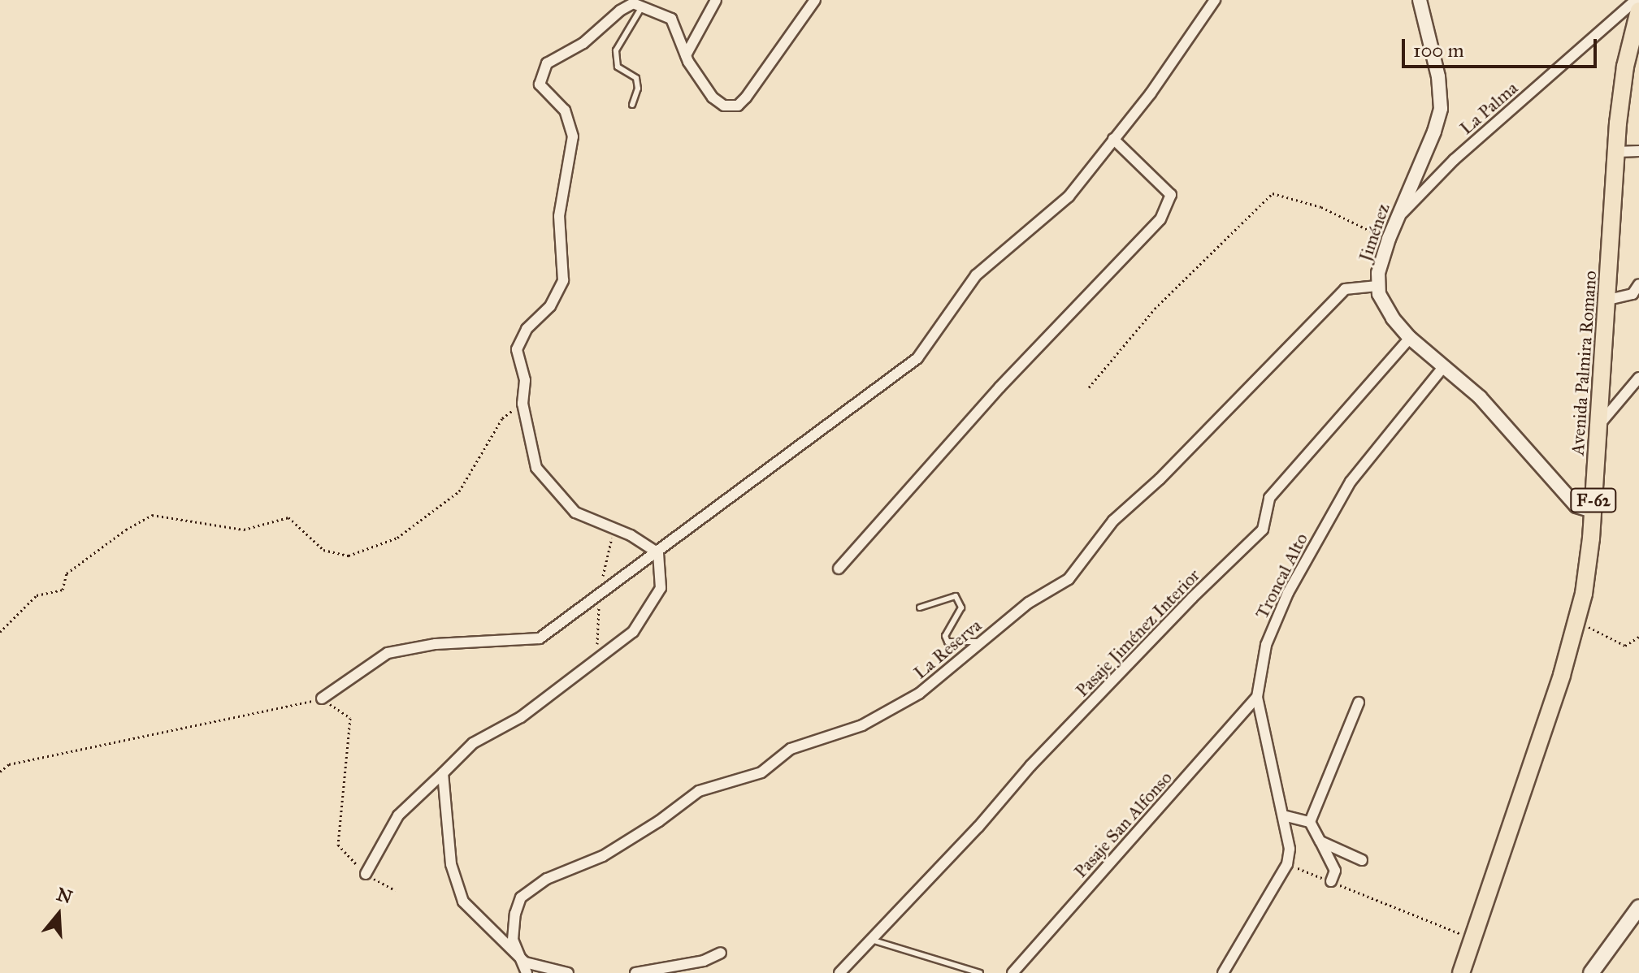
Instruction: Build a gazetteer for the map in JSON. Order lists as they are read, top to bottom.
{
  "streets": {
    "main road": ["Avenida Palmira Romano", "F-62"],
    "street": [
      "La Palma",
      "Jiménez",
      "Troncal Alto",
      "Pasaje Jiménez Interior",
      "La Reserva",
      "Pasaje San Alfonso"
    ]
  },
  "crossings": [
    ["La Palma", "Jiménez"],
    ["Jiménez", "Avenida Palmira Romano"],
    ["Jiménez", "Troncal Alto"],
    ["Jiménez", "Pasaje Jiménez Interior"],
    ["Jiménez", "La Reserva"],
    ["Troncal Alto", "Pasaje San Alfonso"]
  ],
  "scale_bar": "100 m",
  "north": "top"
}
